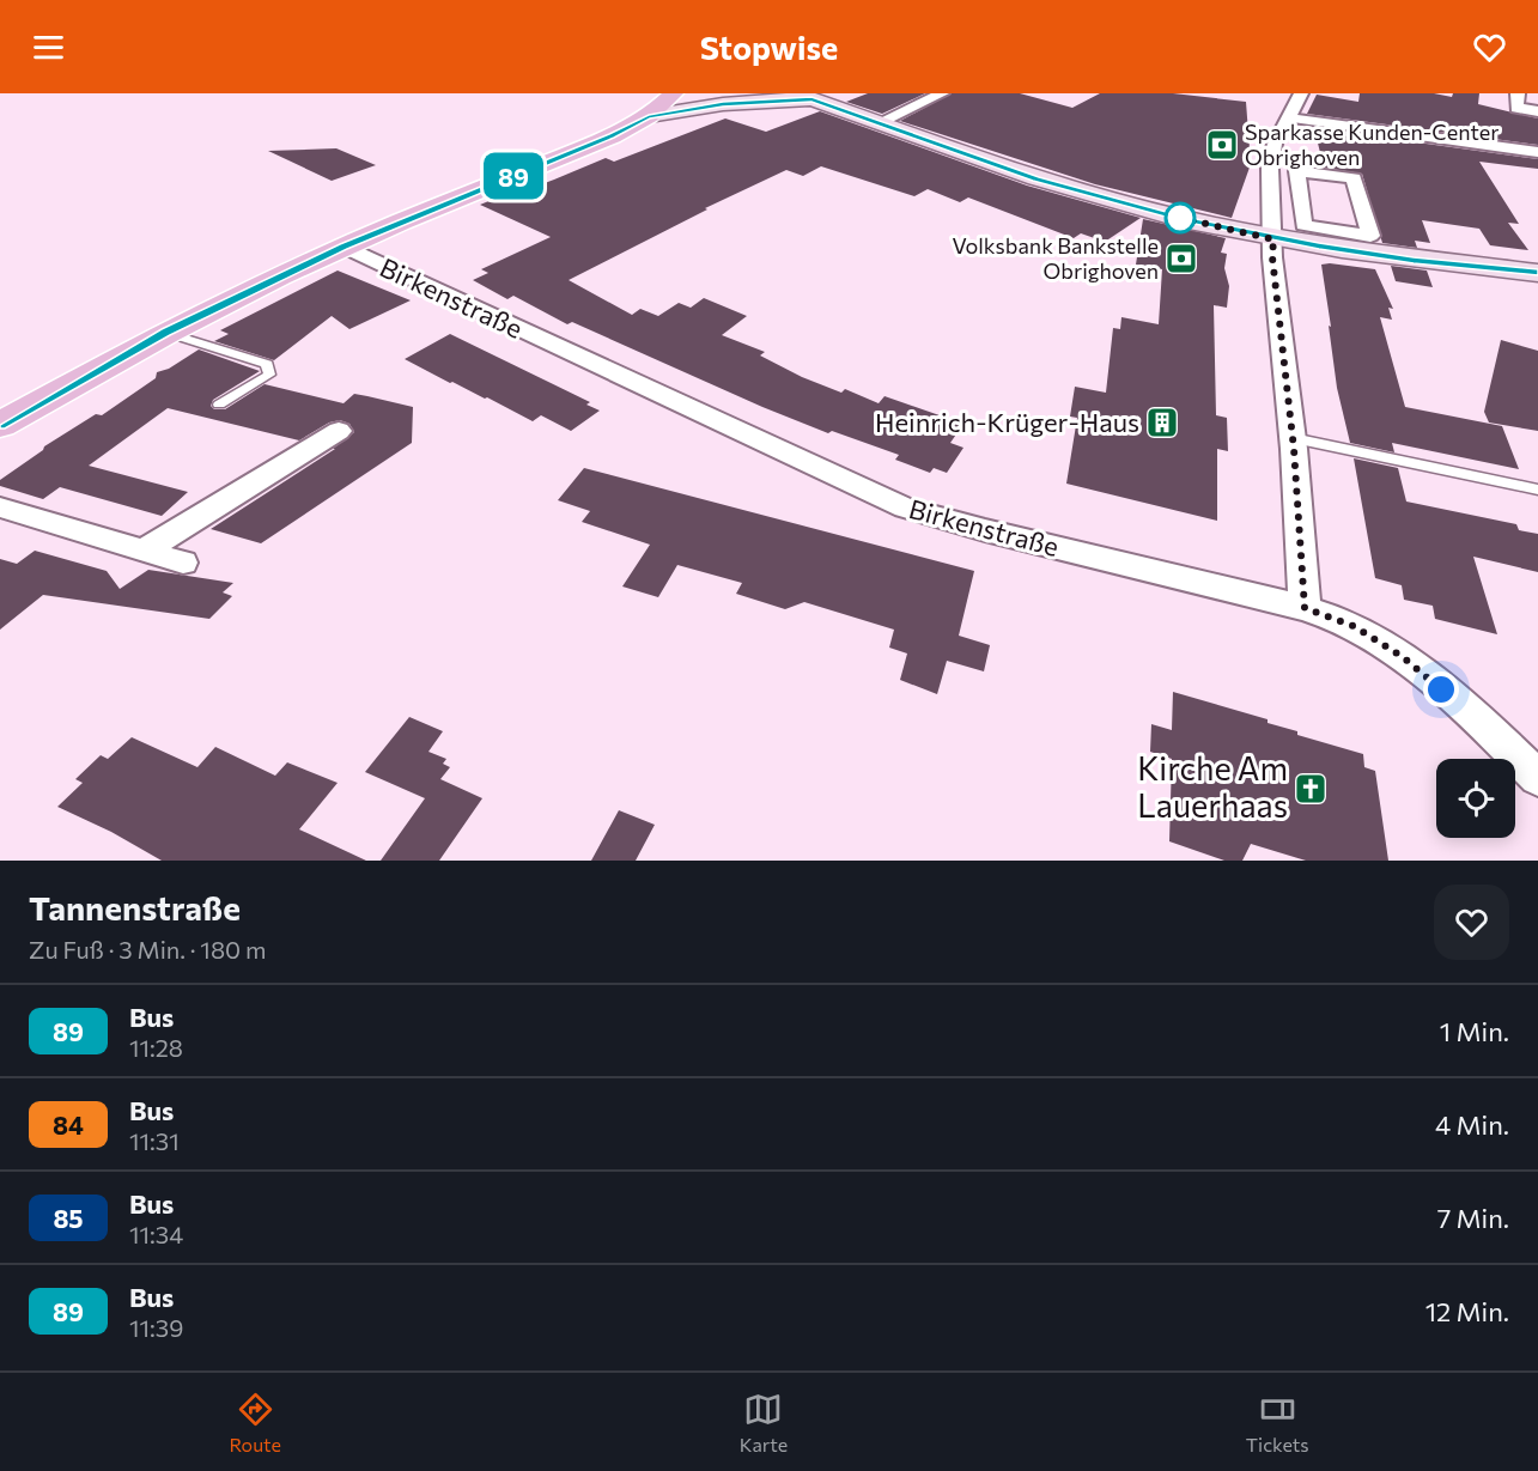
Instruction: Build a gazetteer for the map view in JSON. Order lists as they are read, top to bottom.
{
  "streets": {
    "street": ["Birkenstraße"]
  },
  "places": {
    "bank": ["Sparkasse Kunden-Center Obrighoven", "Volksbank Bankstelle Obrighoven"],
    "building": ["Heinrich-Krüger-Haus"],
    "church": ["Kirche Am Lauerhaas"]
  },
  "lines": ["bus line 89"],
  "page": {
    "header": "Stopwise",
    "on_map": "89",
    "heading": ["Tannenstraße", "Zu Fuß · 3 Min. · 180 m"],
    "list": [
      {
        "mark": "89",
        "name": "Bus",
        "note": "11:28",
        "value": "1 Min."
      },
      {
        "mark": "84",
        "name": "Bus",
        "note": "11:31",
        "value": "4 Min."
      },
      {
        "mark": "85",
        "name": "Bus",
        "note": "11:34",
        "value": "7 Min."
      },
      {
        "mark": "89",
        "name": "Bus",
        "note": "11:39",
        "value": "12 Min."
      }
    ],
    "tabs": ["Route", "Karte", "Tickets"]
  }
}
